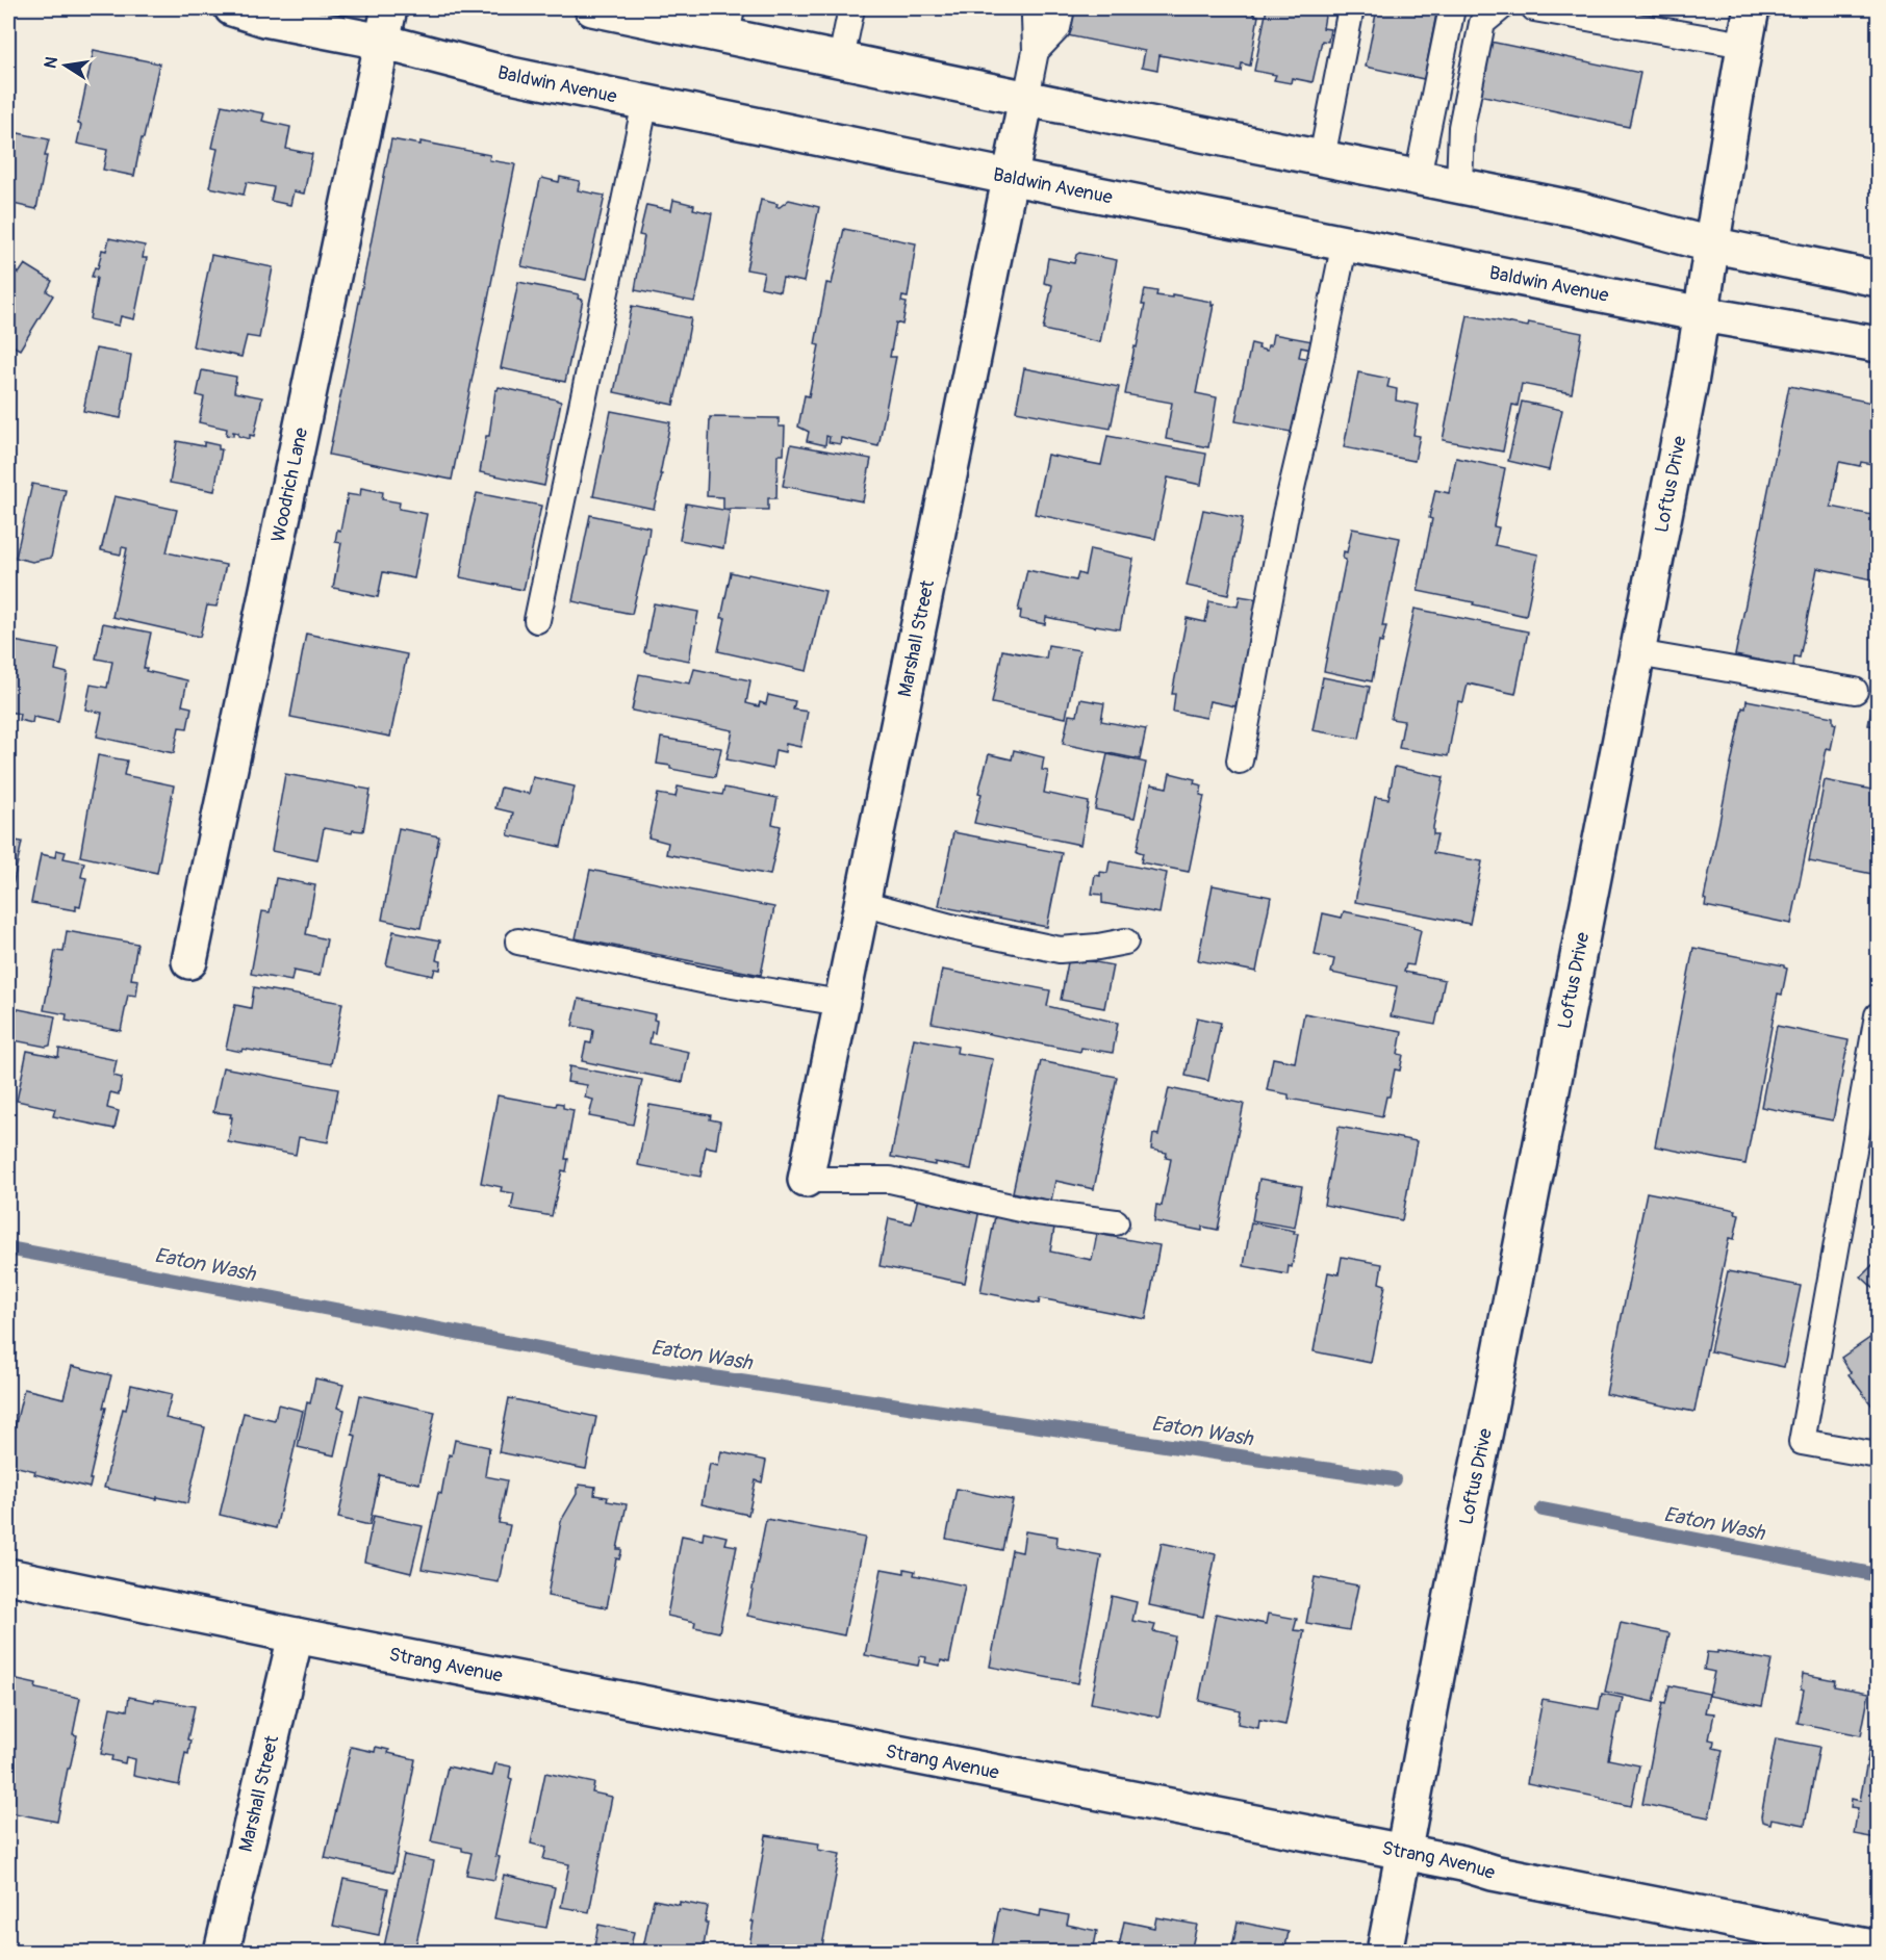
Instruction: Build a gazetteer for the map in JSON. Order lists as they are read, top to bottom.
{
  "streets": {
    "main road": [
      "Baldwin Avenue",
      "Woodrich Lane",
      "Loftus Drive",
      "Marshall Street",
      "Strang Avenue"
    ]
  },
  "crossings": [
    ["Baldwin Avenue", "Woodrich Lane"],
    ["Baldwin Avenue", "Loftus Drive"],
    ["Baldwin Avenue", "Marshall Street"],
    ["Loftus Drive", "Strang Avenue"],
    ["Marshall Street", "Strang Avenue"]
  ],
  "water": ["Eaton Wash"],
  "north": "left"
}
